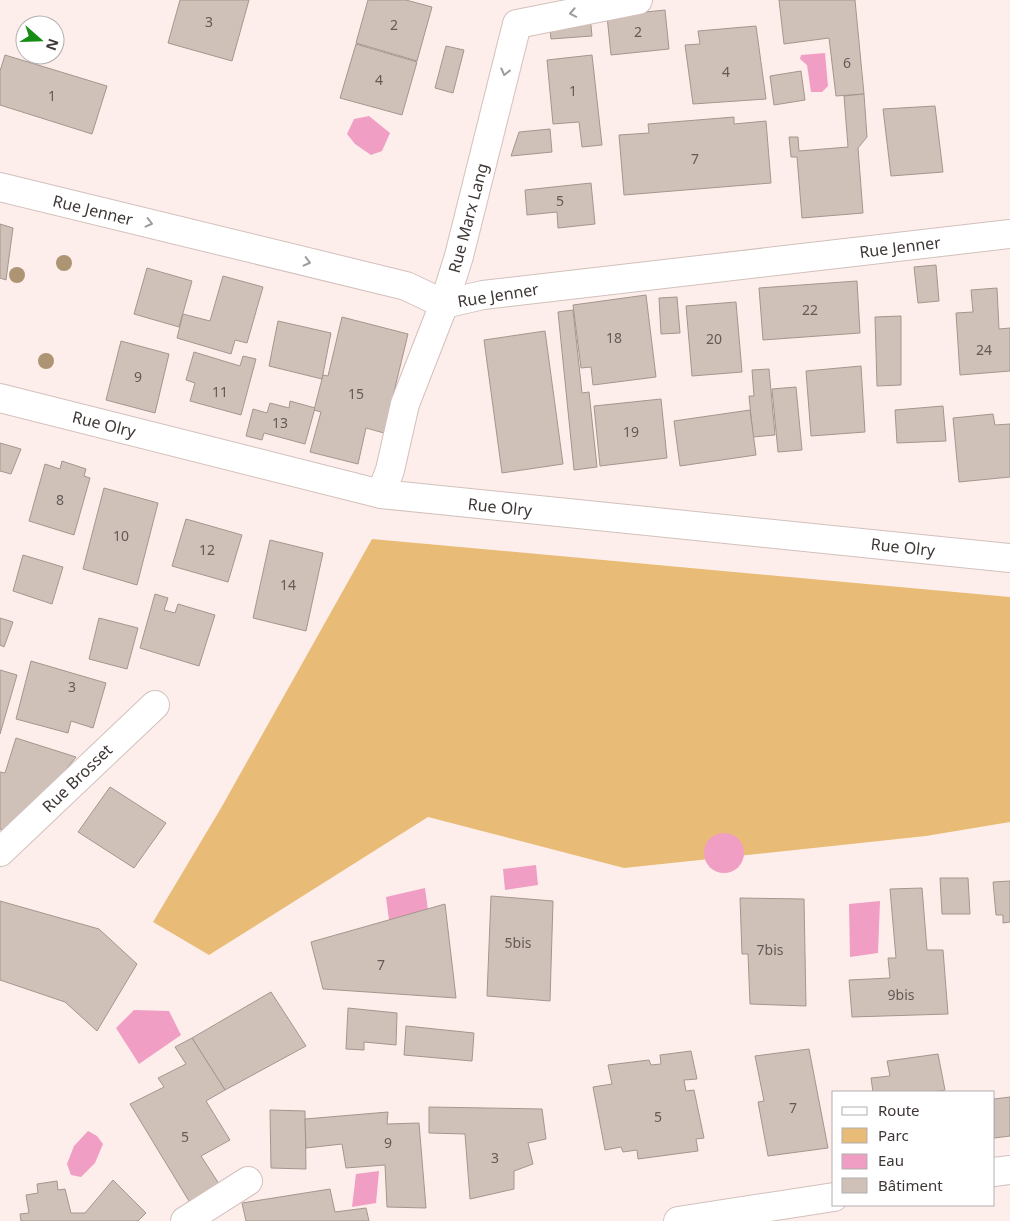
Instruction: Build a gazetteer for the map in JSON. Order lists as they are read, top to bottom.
{
  "streets": {
    "street": [
      "Rue Jenner",
      "Rue Marx Lang",
      "Rue Olry",
      "Rue Brosset"
    ]
  },
  "crossings": [
    ["Rue Jenner", "Rue Marx Lang"],
    ["Rue Marx Lang", "Rue Olry"]
  ],
  "one_way": ["Rue Jenner", "Rue Marx Lang"],
  "house_numbers": [
    "3",
    "2",
    "2",
    "6",
    "4",
    "4",
    "1",
    "1",
    "7",
    "5",
    "22",
    "18",
    "20",
    "24",
    "9",
    "11",
    "15",
    "13",
    "19",
    "8",
    "10",
    "12",
    "14",
    "3",
    "5bis",
    "7bis",
    "7",
    "9bis",
    "7",
    "5",
    "5",
    "9",
    "3"
  ],
  "legend": [
    "Route",
    "Parc",
    "Eau",
    "Bâtiment"
  ],
  "north": "right"
}
